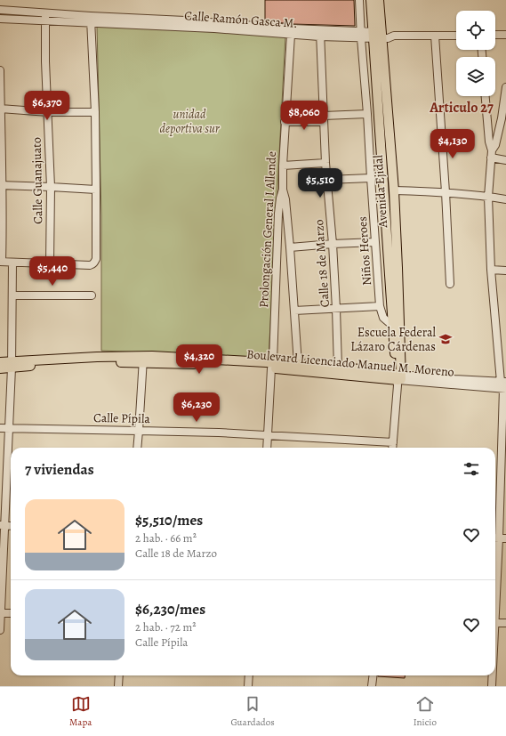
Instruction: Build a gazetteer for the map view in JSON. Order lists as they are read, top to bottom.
{
  "streets": {
    "main road": ["Avenida Ejidal", "Boulevard Licenciado Manuel M. Moreno"],
    "street": [
      "Calle Ramón Gasca M.",
      "Calle Guanajuato",
      "Prolongación General I Allende",
      "Niños Heroes",
      "Calle 18 de Marzo",
      "Calle Pípila"
    ]
  },
  "crossings": [
    ["Calle Ramón Gasca M.", "Avenida Ejidal"],
    ["Calle Ramón Gasca M.", "Prolongación General I Allende"],
    ["Calle Ramón Gasca M.", "Niños Heroes"],
    ["Calle Ramón Gasca M.", "Calle 18 de Marzo"],
    ["Avenida Ejidal", "Niños Heroes"],
    ["Avenida Ejidal", "Boulevard Licenciado Manuel M. Moreno"],
    ["Prolongación General I Allende", "Boulevard Licenciado Manuel M. Moreno"],
    ["Prolongación General I Allende", "Calle Pípila"],
    ["Calle 18 de Marzo", "Boulevard Licenciado Manuel M. Moreno"]
  ],
  "districts": ["Articulo 27"],
  "parks": ["unidad deportiva sur"],
  "places": {
    "school or university": ["Escuela Federal Lázaro Cárdenas"]
  },
  "page": {
    "price": [
      "$6,370",
      "$8,060",
      "$4,130",
      "$5,510",
      "$5,440",
      "$4,320",
      "$6,230"
    ],
    "heading": "7 viviendas",
    "list": [
      {
        "name": "$5,510/mes",
        "note": "2 hab. · 66 m² · Calle 18 de Marzo"
      },
      {
        "name": "$6,230/mes",
        "note": "2 hab. · 72 m² · Calle Pípila"
      }
    ],
    "tabs": ["Mapa", "Guardados", "Inicio"]
  }
}
